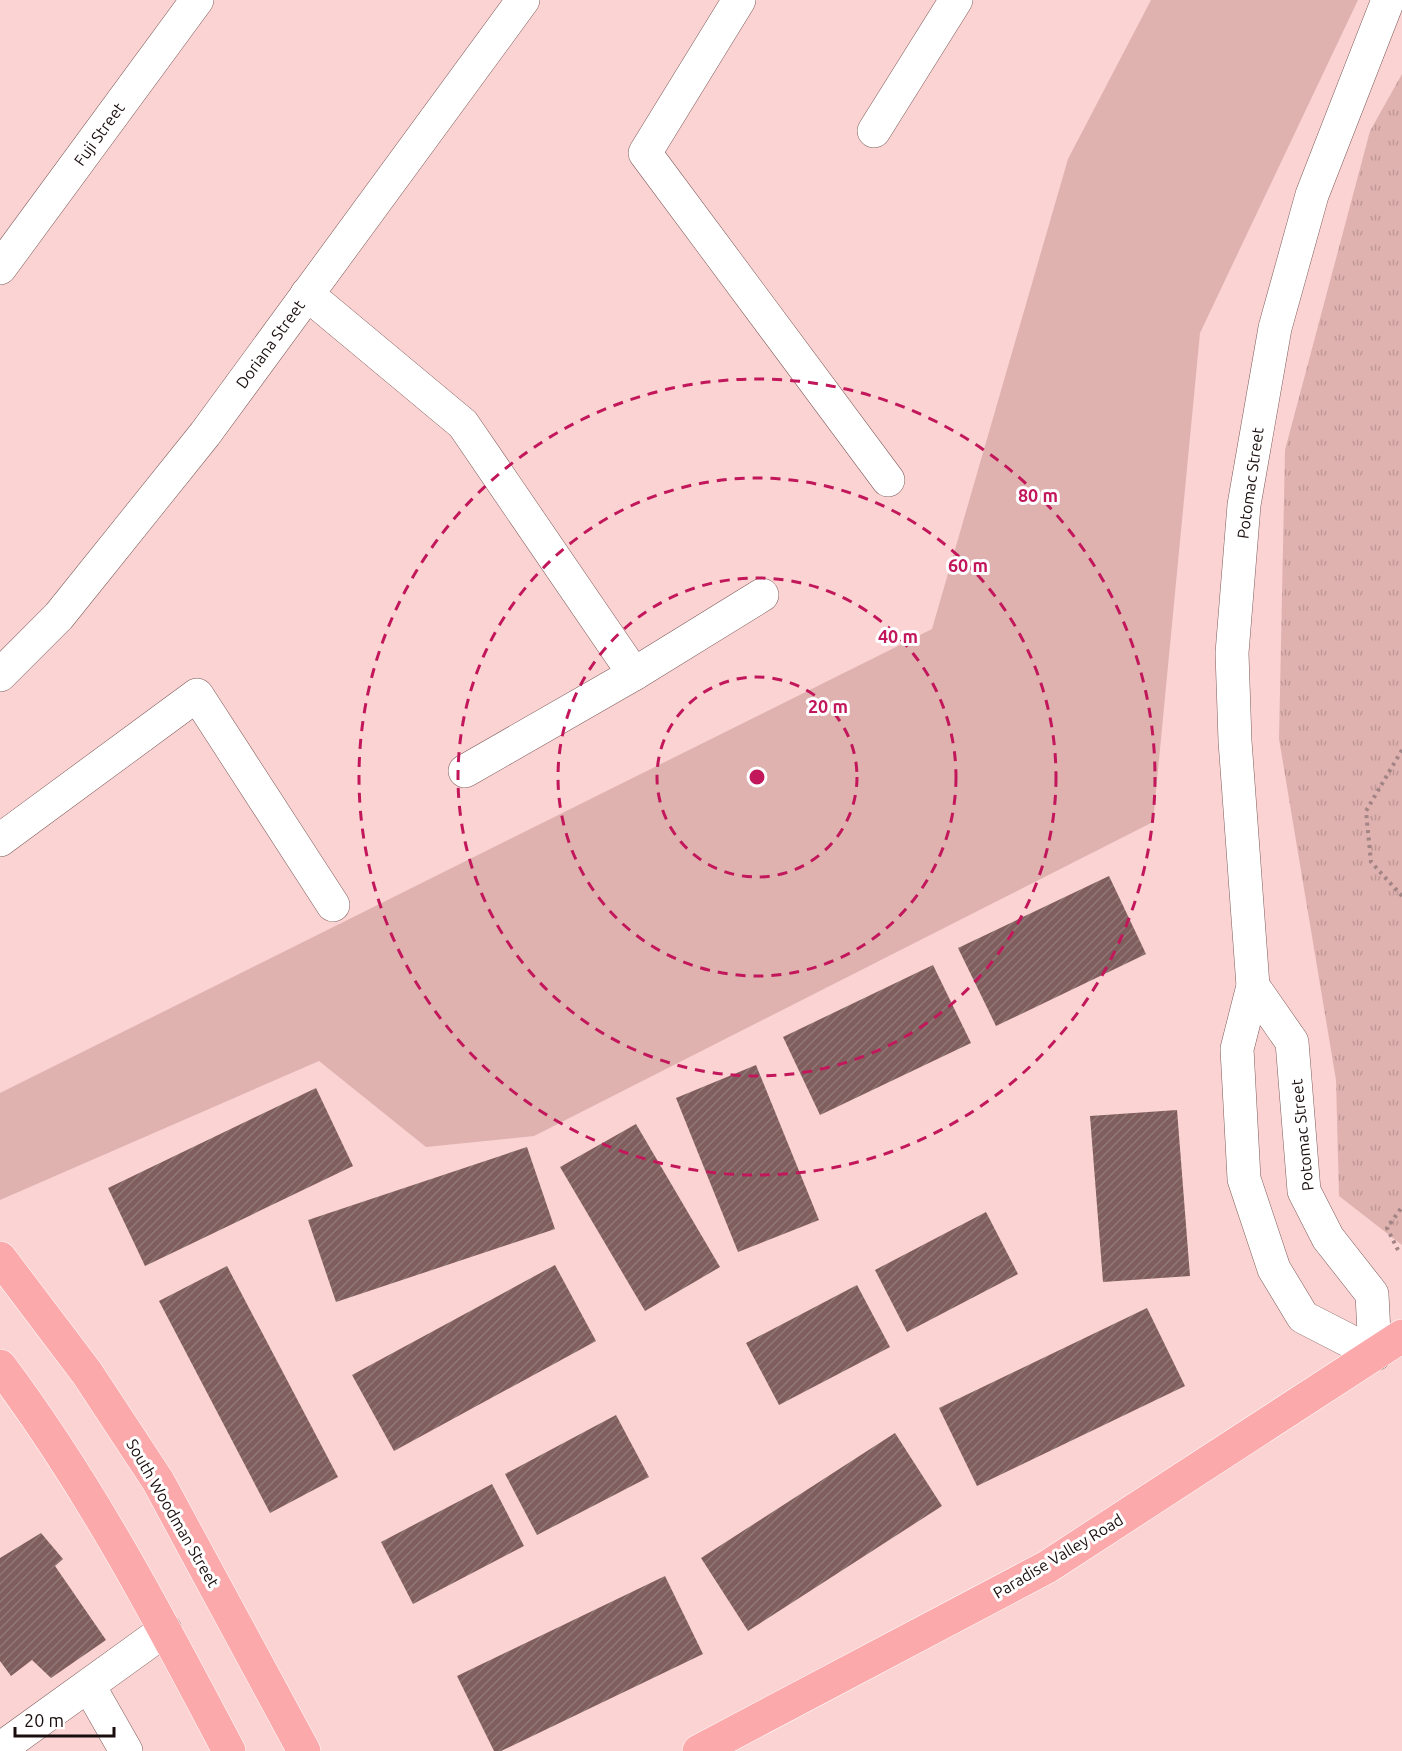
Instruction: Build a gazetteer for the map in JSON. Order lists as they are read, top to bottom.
{
  "streets": {
    "main road": ["South Woodman Street", "Paradise Valley Road"],
    "street": ["Fuji Street", "Doriana Street", "Potomac Street"]
  },
  "crossings": [
    ["Potomac Street", "Paradise Valley Road"]
  ],
  "scale_bar": "20 m",
  "rings": [
    "80 m",
    "60 m",
    "40 m",
    "20 m"
  ]
}
